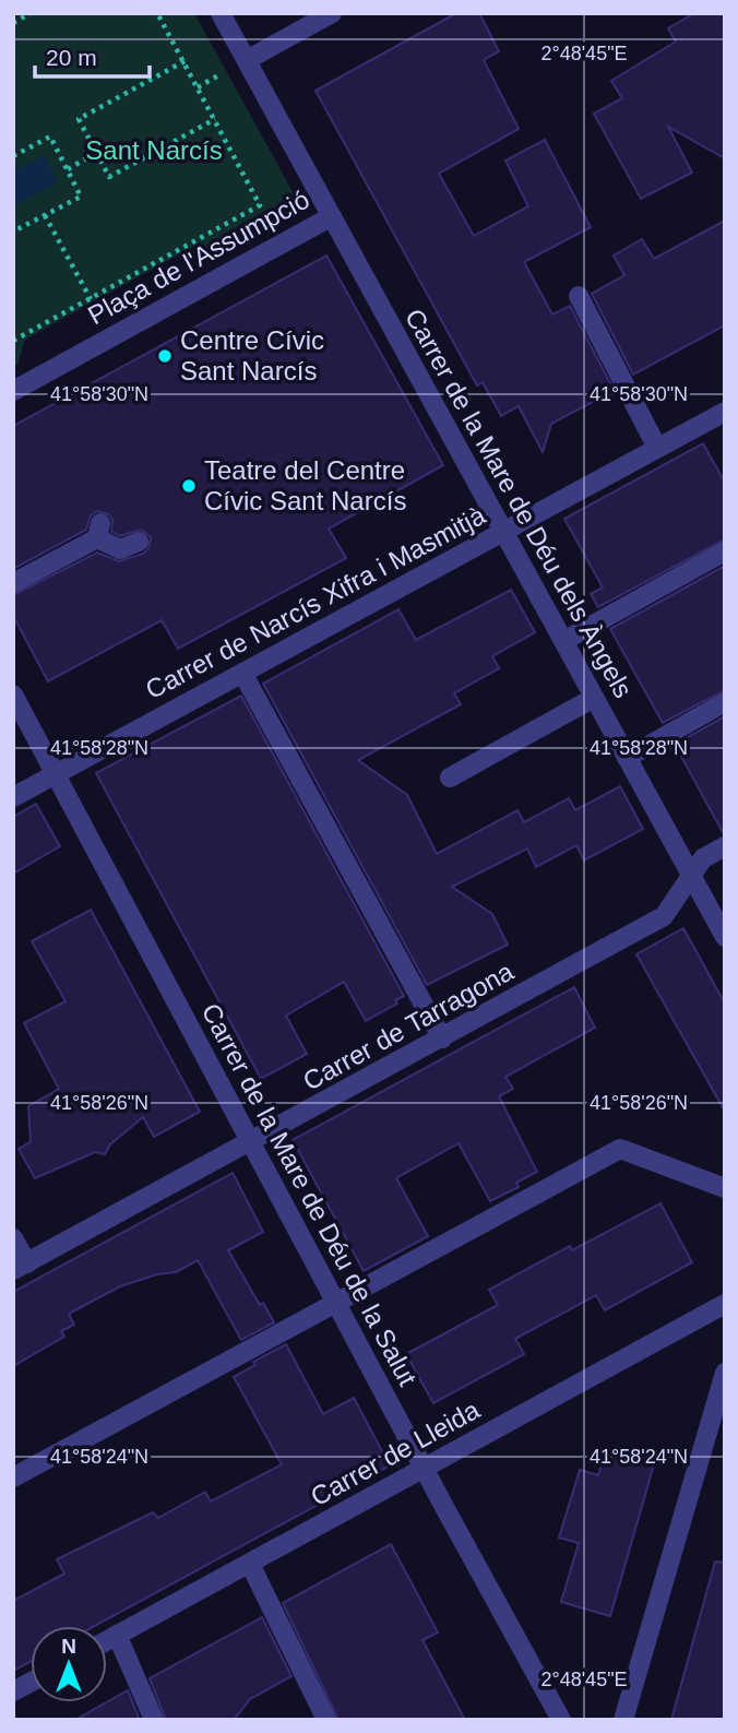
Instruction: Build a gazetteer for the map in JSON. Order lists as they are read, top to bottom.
{
  "streets": {
    "street": [
      "Plaça de l'Assumpció",
      "Carrer de la Mare de Déu dels Àngels",
      "Carrer de Narcís Xifra i Masmitjà",
      "Carrer de Tarragona",
      "Carrer de la Mare de Déu de la Salut",
      "Carrer de Lleida"
    ]
  },
  "crossings": [
    ["Plaça de l'Assumpció", "Carrer de la Mare de Déu dels Àngels"],
    ["Carrer de la Mare de Déu dels Àngels", "Carrer de Narcís Xifra i Masmitjà"],
    ["Carrer de la Mare de Déu dels Àngels", "Carrer de Tarragona"],
    ["Carrer de Narcís Xifra i Masmitjà", "Carrer de la Mare de Déu de la Salut"],
    ["Carrer de Tarragona", "Carrer de la Mare de Déu de la Salut"],
    ["Carrer de la Mare de Déu de la Salut", "Carrer de Lleida"]
  ],
  "parks": ["Sant Narcís"],
  "places": ["Centre Cívic Sant Narcís", "Teatre del Centre Cívic Sant Narcís"],
  "scale_bar": "20 m",
  "north": "top",
  "coordinates": [
    "2°48'45\"E",
    "41°58'30\"N",
    "41°58'28\"N",
    "41°58'26\"N",
    "41°58'24\"N"
  ]
}
